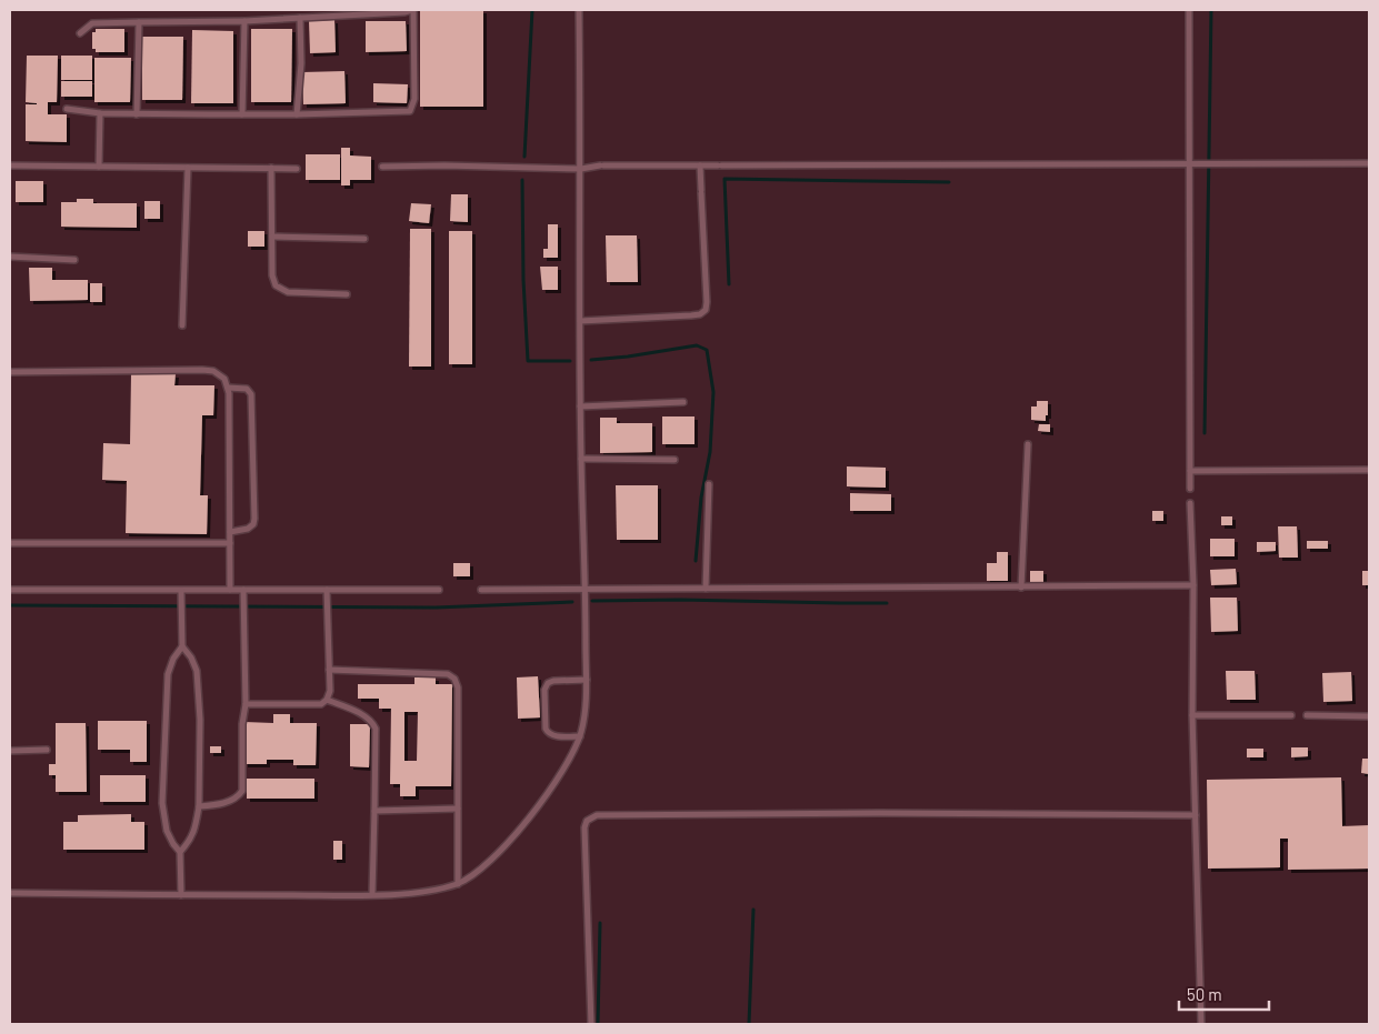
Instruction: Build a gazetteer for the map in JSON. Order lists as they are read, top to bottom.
{
  "scale_bar": "50 m"
}
